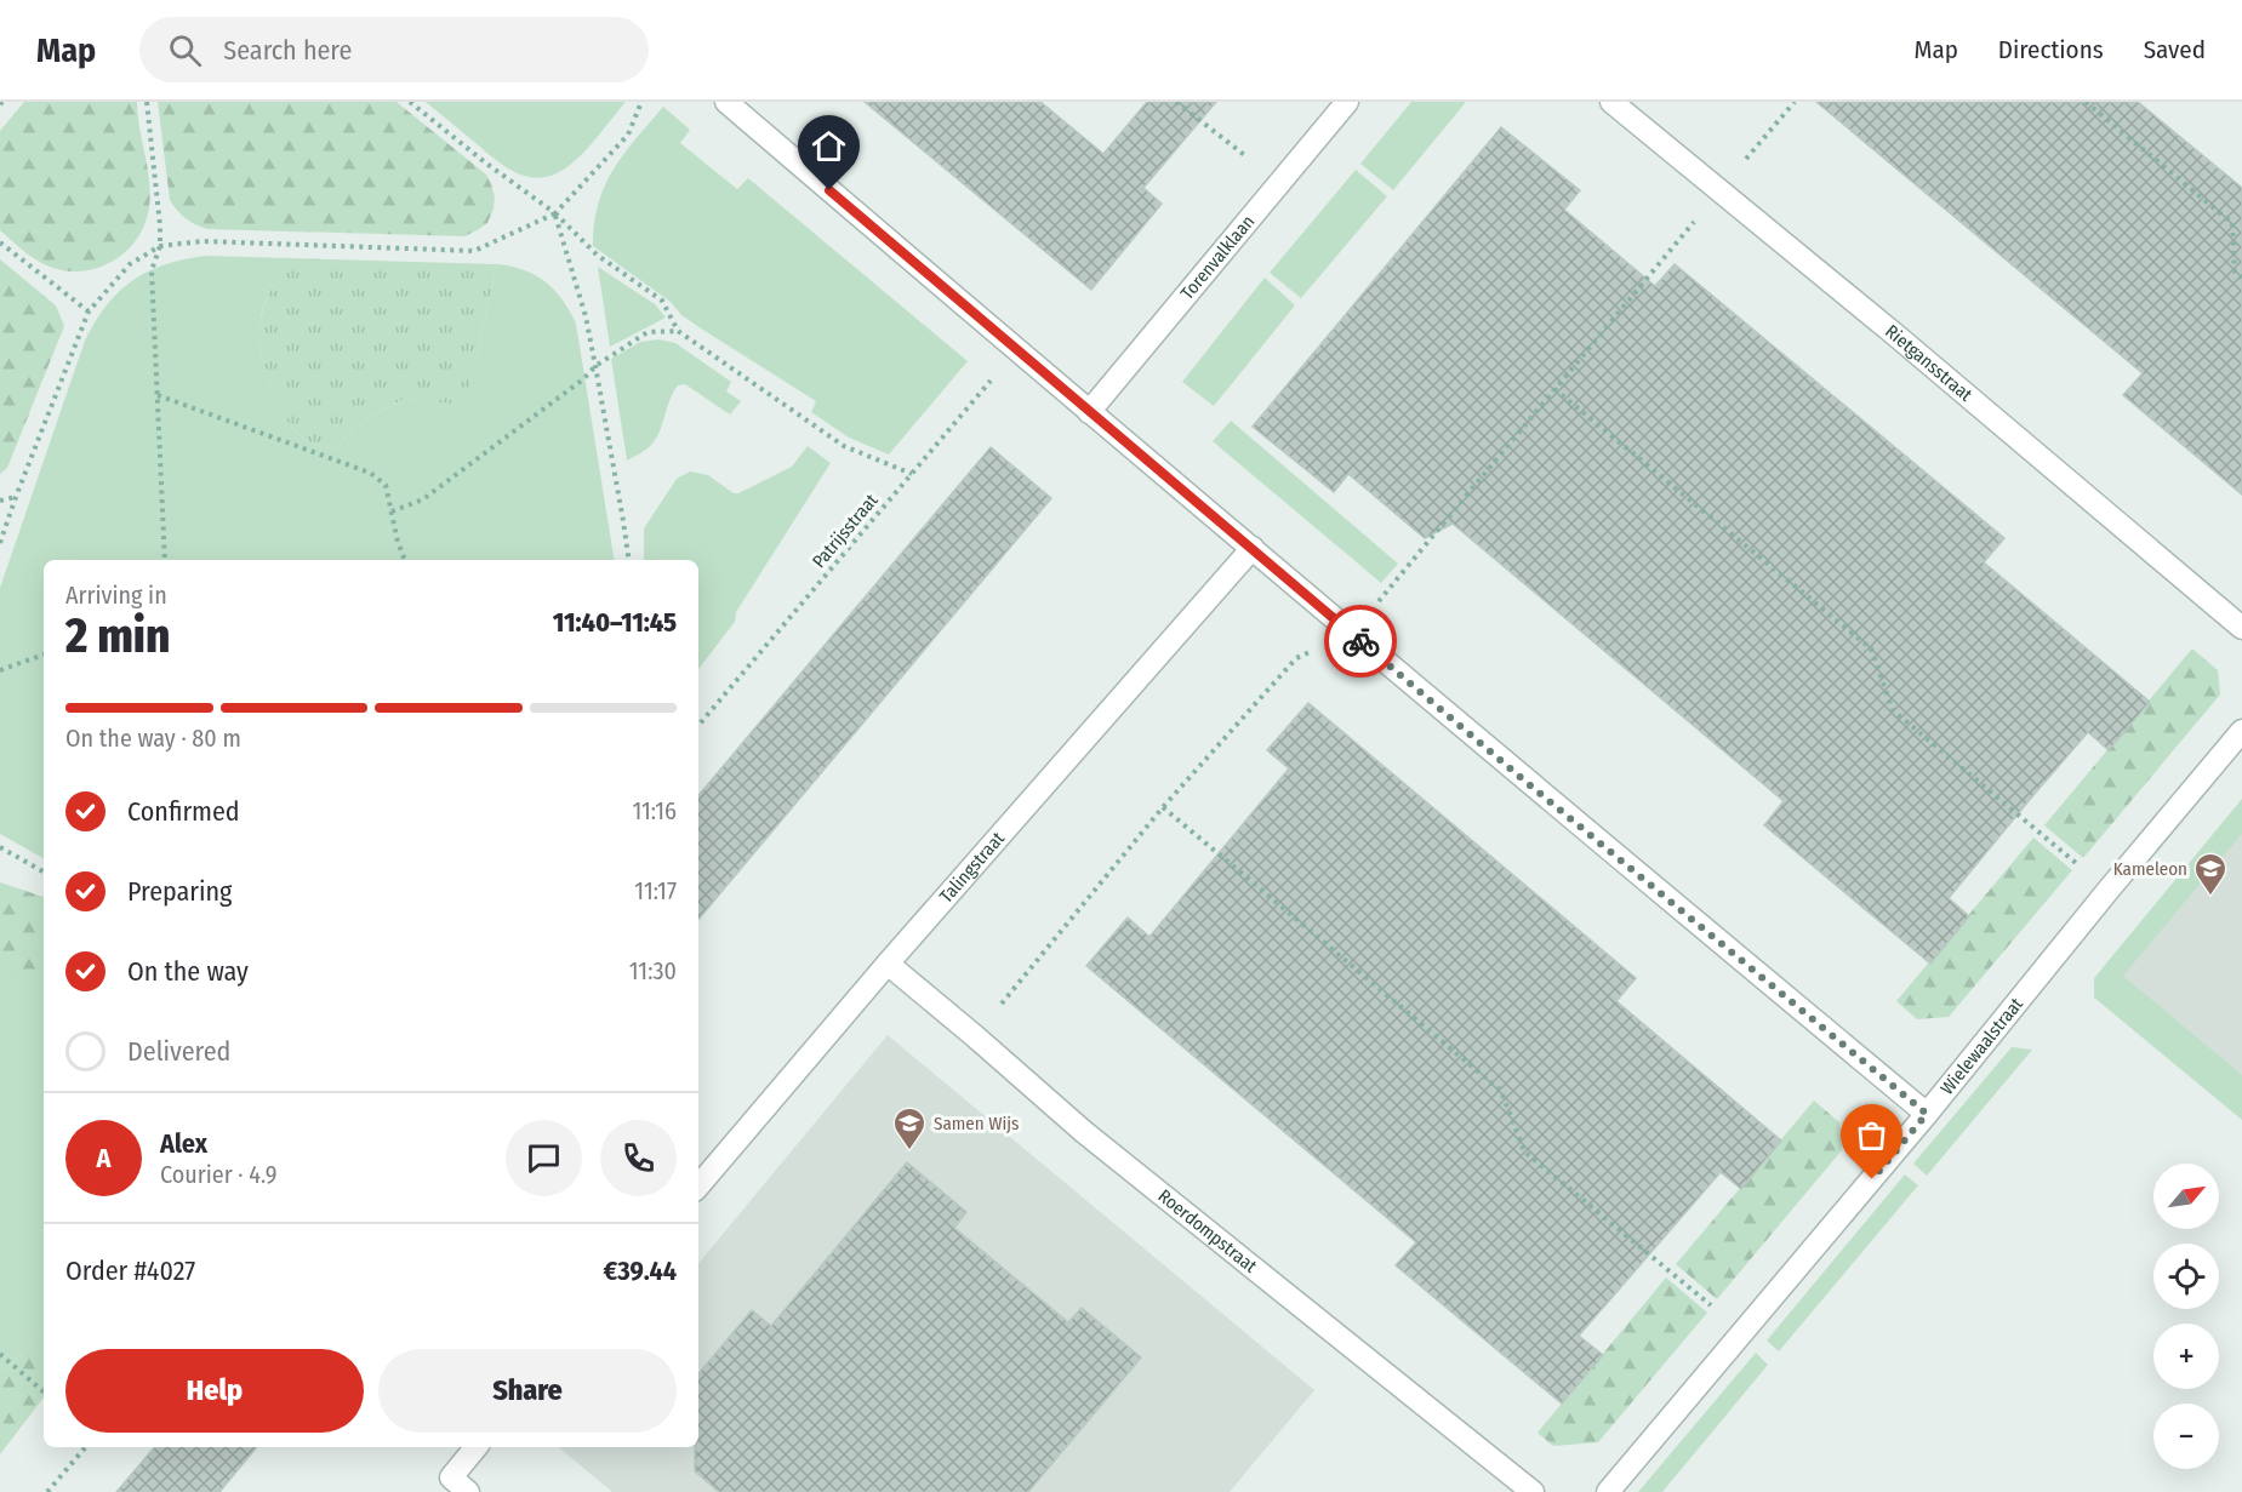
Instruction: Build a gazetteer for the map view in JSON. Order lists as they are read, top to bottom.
{
  "streets": {
    "street": [
      "Torenvalklaan",
      "Rietgansstraat",
      "Talingstraat",
      "Wielewaalstraat",
      "Roerdompstraat"
    ],
    "path": ["Patrijsstraat"]
  },
  "crossings": [
    ["Talingstraat", "Roerdompstraat"]
  ],
  "places": {
    "school or university": ["Kameleon", "Samen Wijs"]
  },
  "north": "top right",
  "page": {
    "header": "Map",
    "search": "Search here",
    "nav": ["Map", "Directions", "Saved"],
    "heading": ["2 min", "Arriving in", "11:40–11:45"],
    "panel": [
      "Alex",
      "Courier · 4.9",
      "Order #4027",
      "€39.44"
    ],
    "bar": "On the way · 80 m",
    "list": [
      ["Confirmed", "11:16"],
      ["Preparing", "11:17"],
      ["On the way", "11:30"],
      "Delivered"
    ],
    "round": "A",
    "map_buttons": ["+", "−"],
    "buttons": ["Help", "Share"]
  }
}
